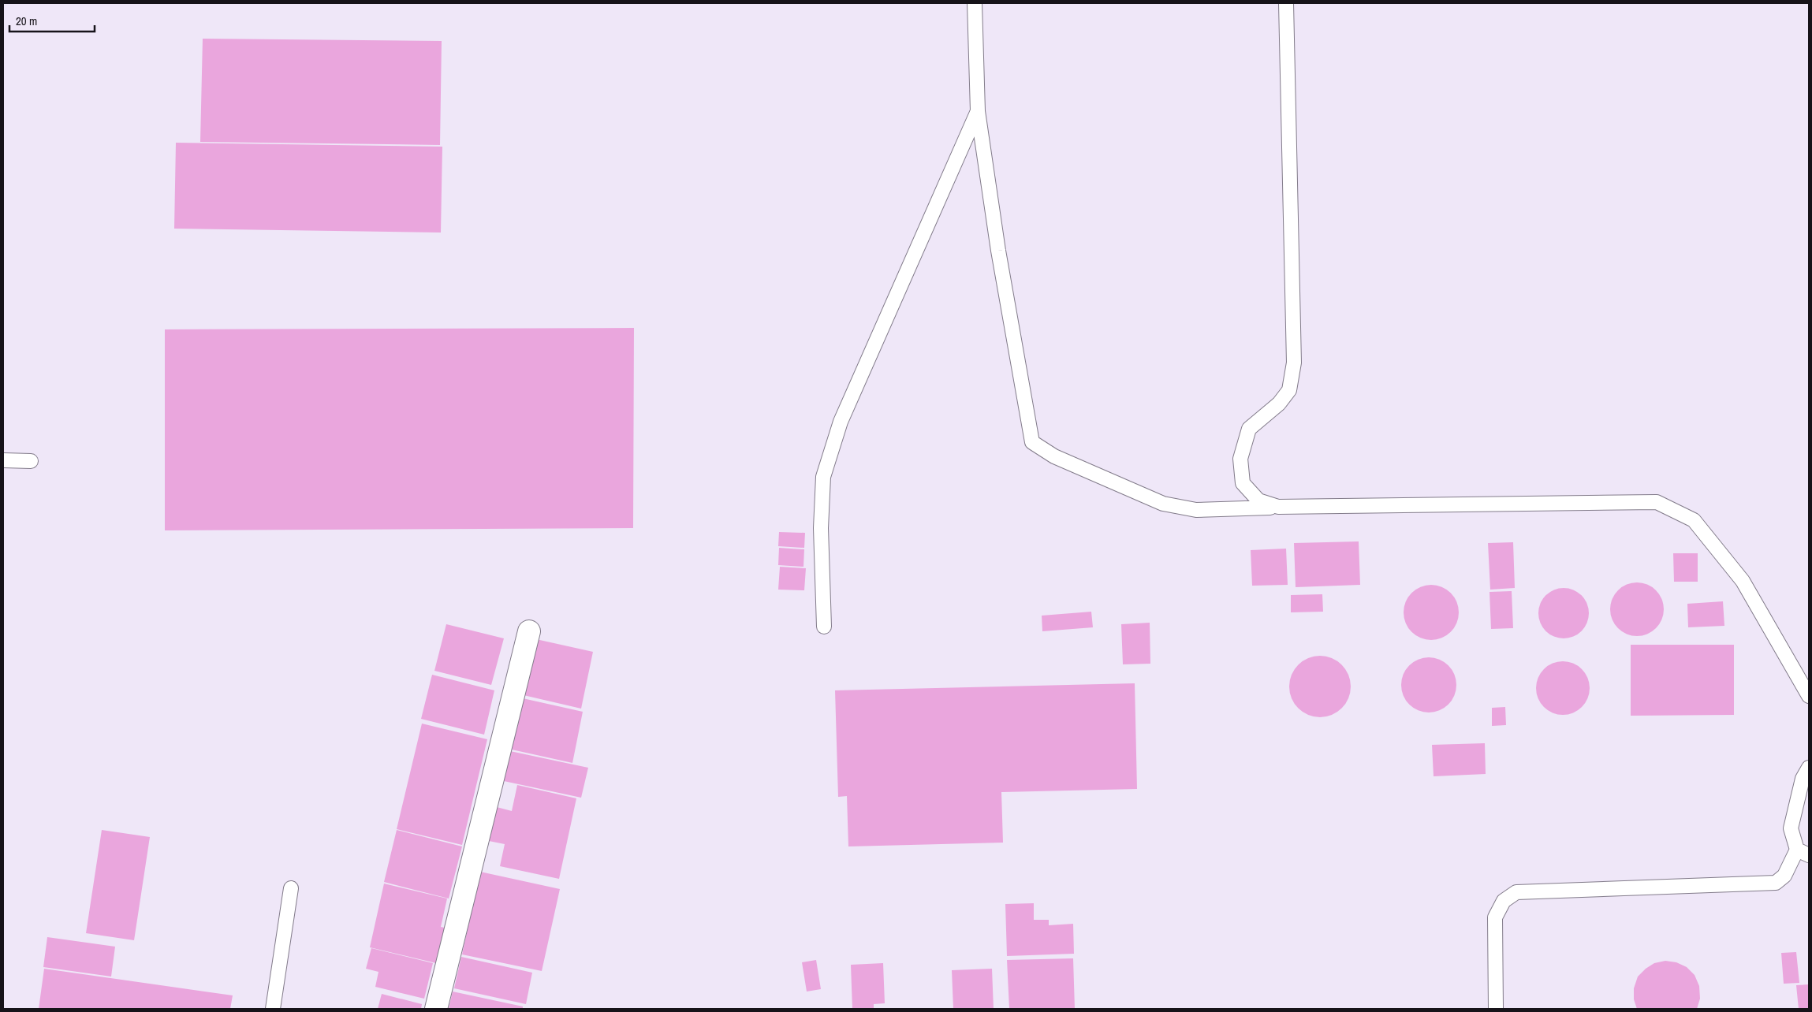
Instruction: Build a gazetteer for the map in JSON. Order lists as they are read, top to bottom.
{
  "scale_bar": "20 m"
}
